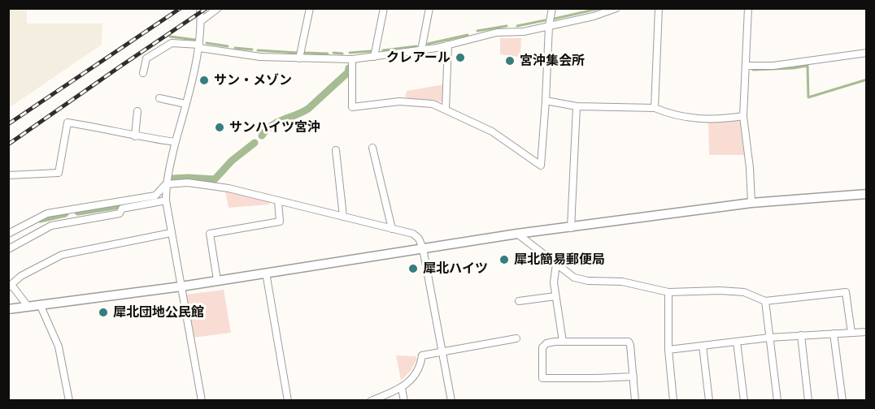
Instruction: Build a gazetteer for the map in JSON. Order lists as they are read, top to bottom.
{
  "places": [
    "クレアール",
    "宮沖集会所",
    "サン・メゾン",
    "サンハイツ宮沖",
    "犀北簡易郵便局",
    "犀北ハイツ",
    "犀北団地公民館"
  ]
}
